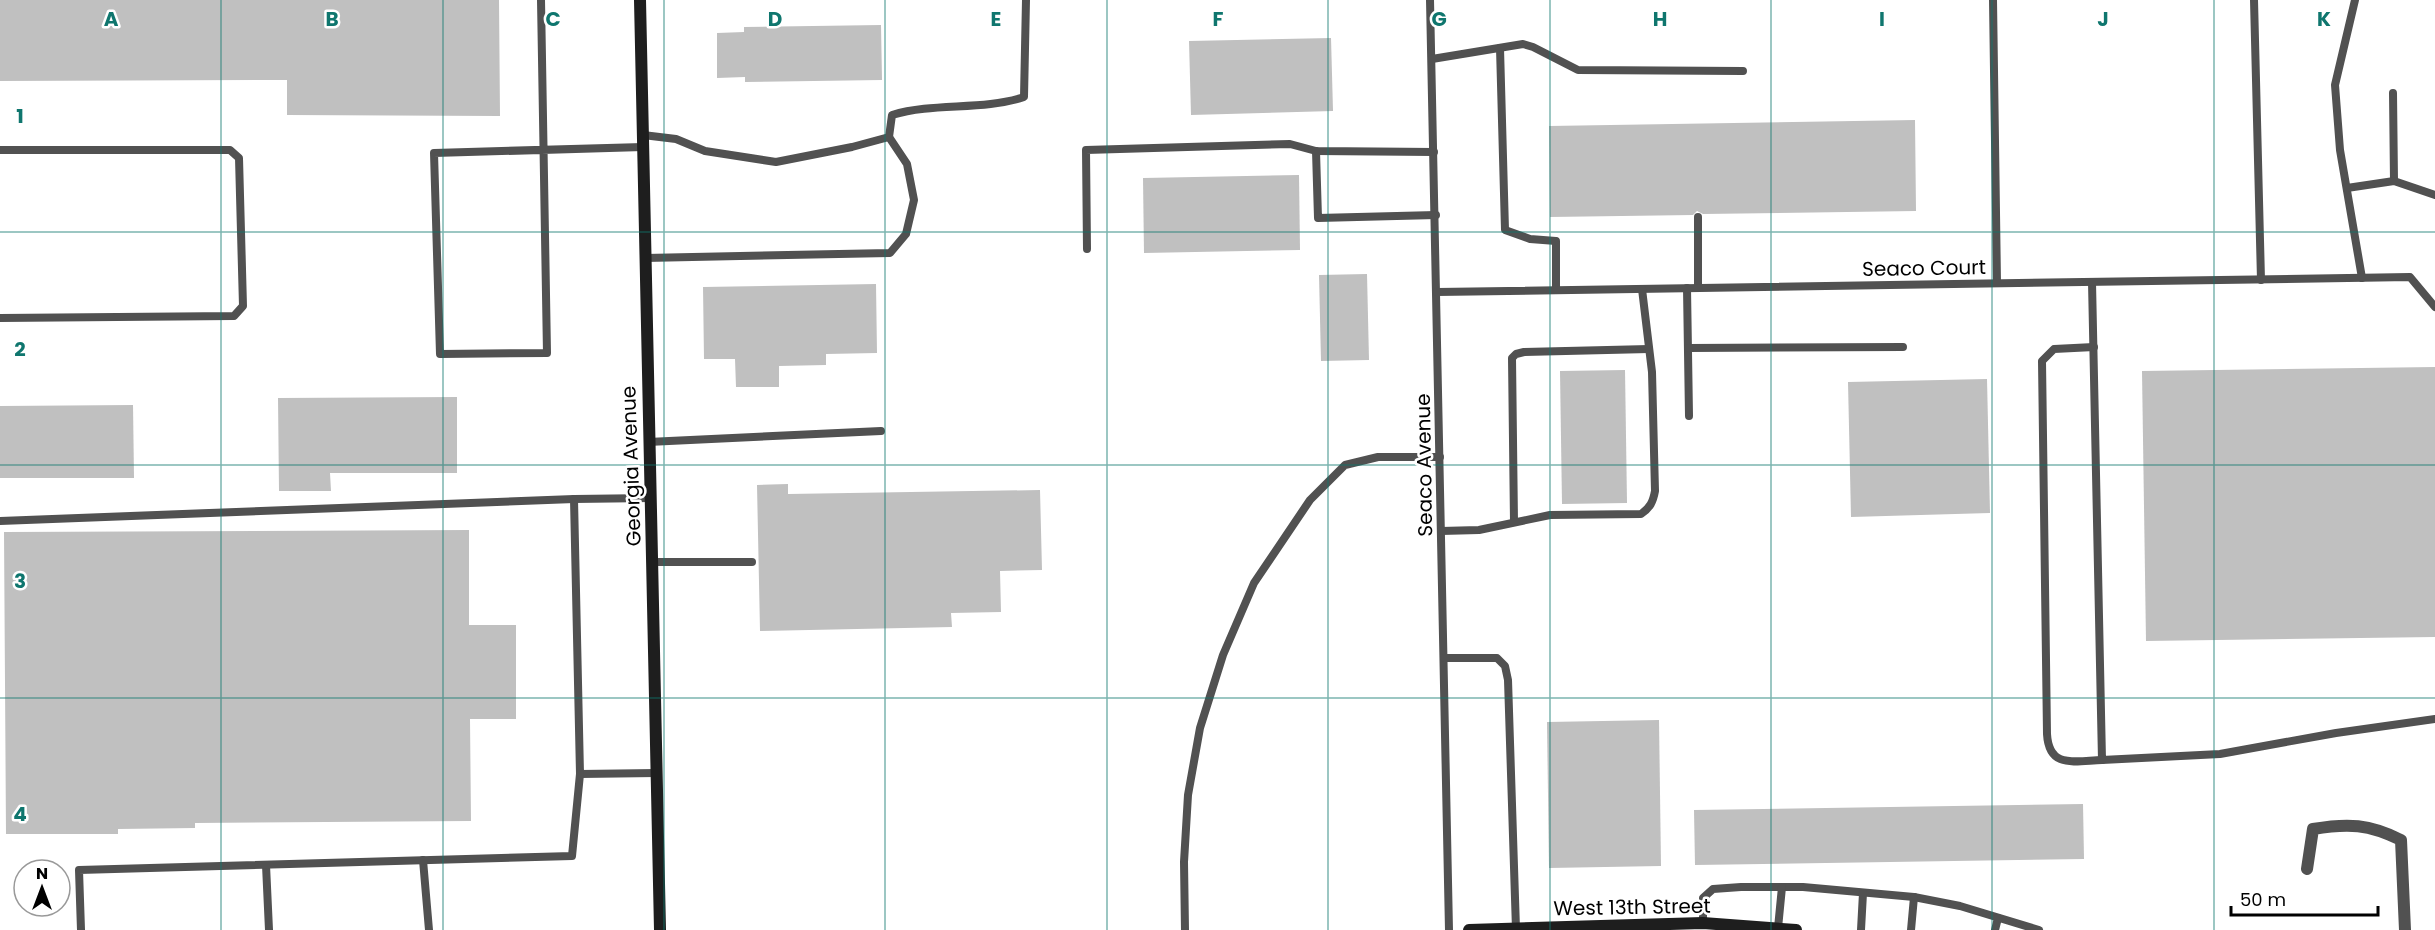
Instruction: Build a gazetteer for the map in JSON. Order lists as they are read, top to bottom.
{
  "streets": {
    "street": ["Georgia Avenue", "West 13th Street"],
    "lane": ["Seaco Court", "Seaco Avenue"]
  },
  "crossings": [
    ["Seaco Court", "Seaco Avenue"]
  ],
  "scale_bar": "50 m",
  "north": "top",
  "grid": {
    "columns": [
      "A",
      "B",
      "C",
      "D",
      "E",
      "F",
      "G",
      "H",
      "I",
      "J",
      "K"
    ],
    "rows": [
      "1",
      "2",
      "3",
      "4"
    ]
  }
}
